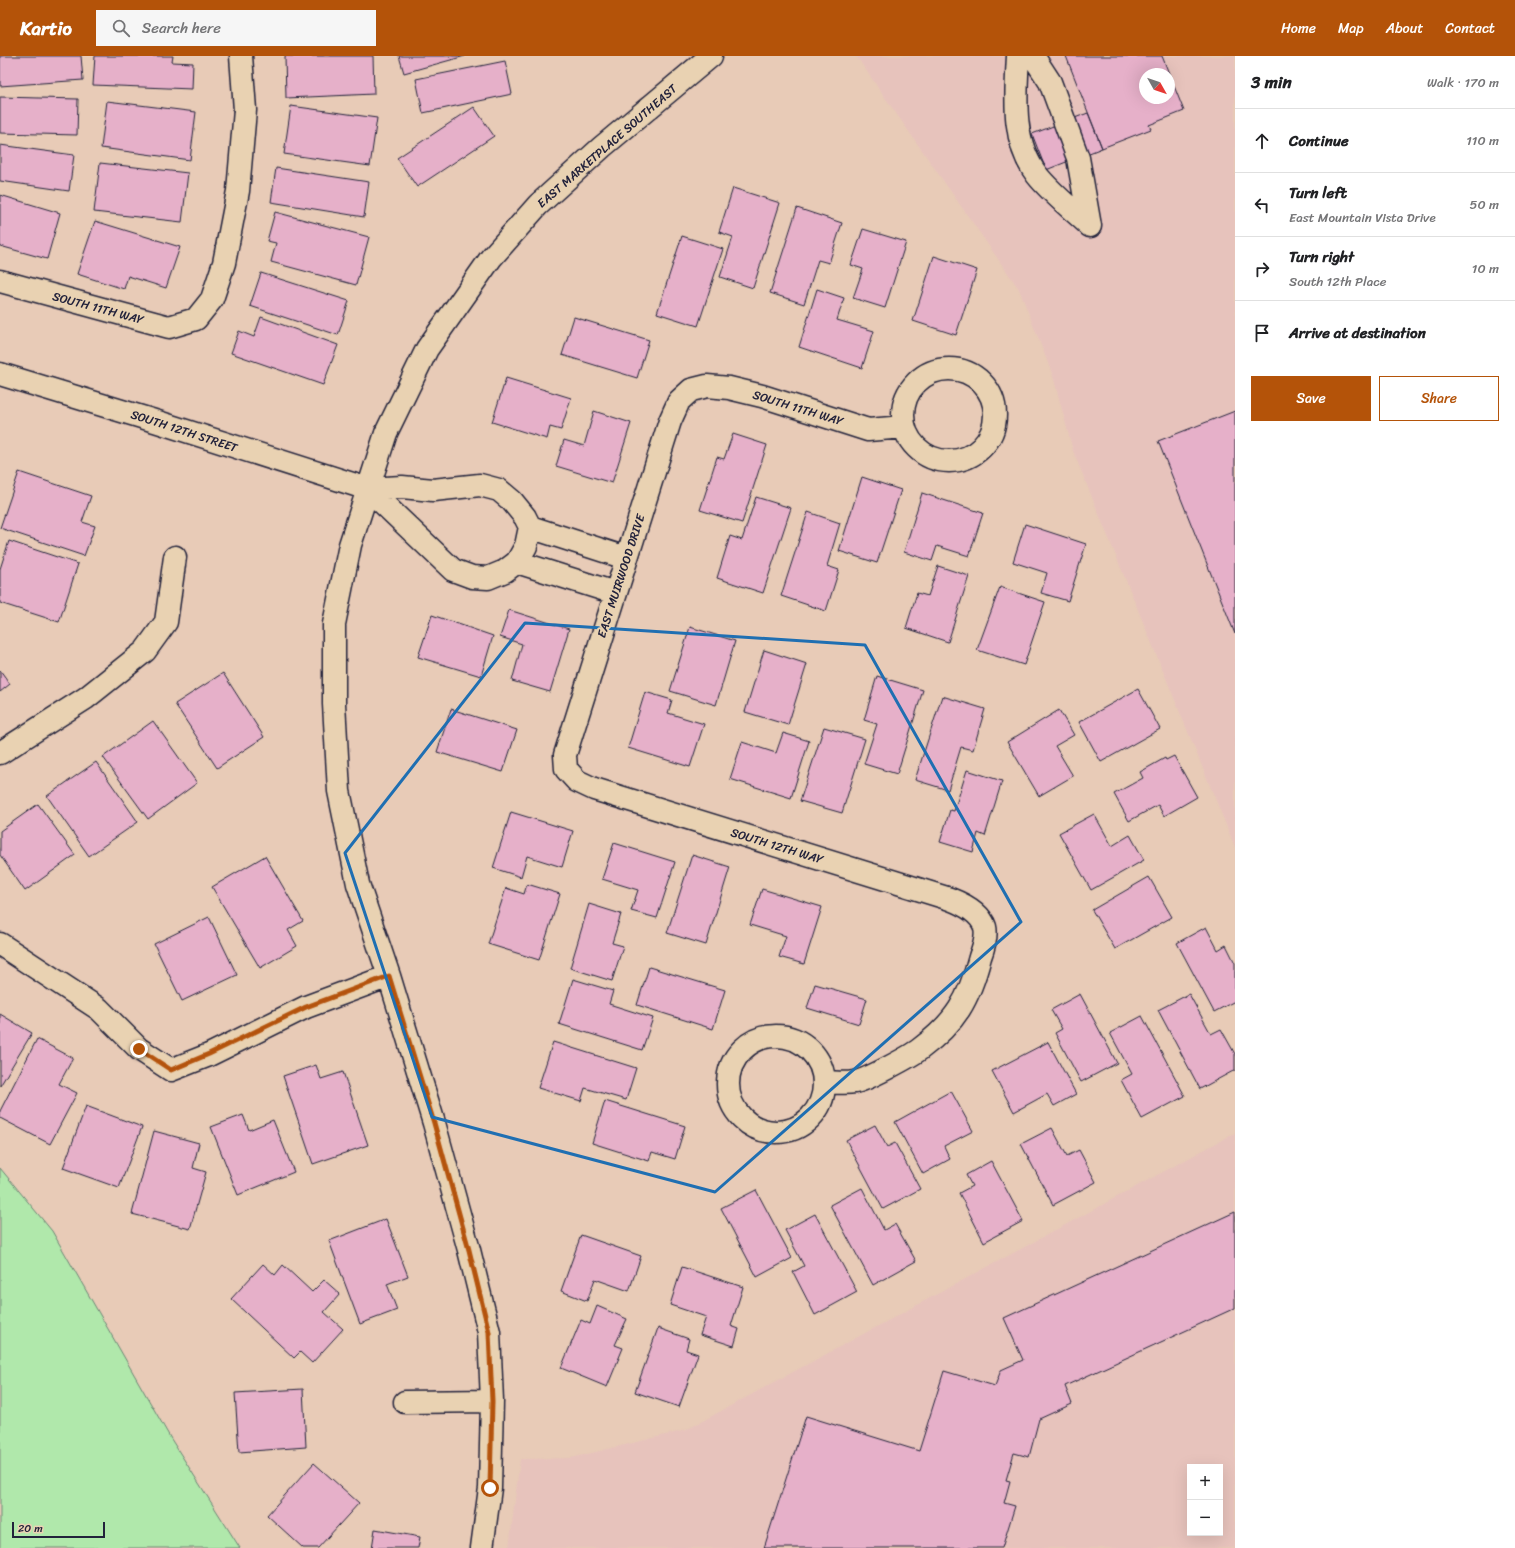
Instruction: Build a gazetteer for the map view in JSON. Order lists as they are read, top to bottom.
{
  "streets": {
    "street": [
      "EAST MARKETPLACE SOUTHEAST",
      "SOUTH 11TH WAY",
      "SOUTH 12TH STREET",
      "EAST MUIRWOOD DRIVE",
      "SOUTH 12TH WAY"
    ]
  },
  "crossings": [
    ["EAST MARKETPLACE SOUTHEAST", "SOUTH 12TH STREET"],
    ["SOUTH 11TH WAY", "EAST MUIRWOOD DRIVE"],
    ["EAST MUIRWOOD DRIVE", "SOUTH 12TH WAY"]
  ],
  "scale_bar": "20 m",
  "north": "bottom right",
  "page": {
    "header": "Kartio",
    "search": "Search here",
    "nav": [
      "Home",
      "Map",
      "About",
      "Contact"
    ],
    "heading": ["3 min", "Walk · 170 m"],
    "list": [
      ["Continue", "110 m"],
      ["Turn left", "East Mountain Vista Drive", "50 m"],
      ["Turn right", "South 12th Place", "10 m"],
      "Arrive at destination"
    ],
    "buttons": ["Save", "Share"],
    "map_buttons": ["+", "−"],
    "scale": "20 m"
  }
}
